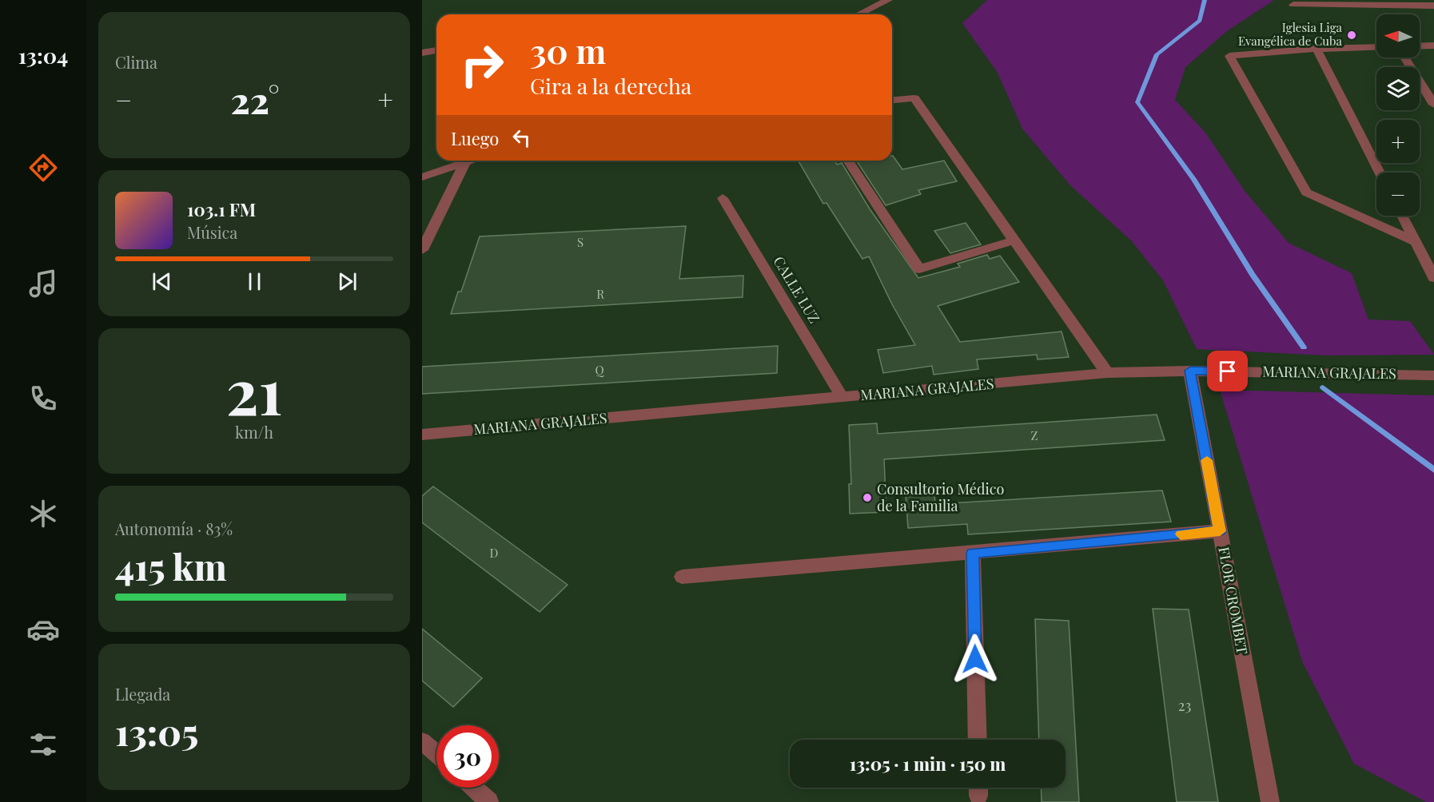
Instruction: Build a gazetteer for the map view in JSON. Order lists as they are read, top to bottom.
{
  "streets": {
    "street": ["CALLE LUZ", "MARIANA GRAJALES", "FLOR CROMBET"]
  },
  "crossings": [
    ["CALLE LUZ", "MARIANA GRAJALES"],
    ["MARIANA GRAJALES", "FLOR CROMBET"]
  ],
  "places": ["Iglesia Liga Evangélica de Cuba", "Consultorio Médico de la Familia"],
  "house_numbers": [
    "S",
    "R",
    "Q",
    "Z",
    "D",
    "23"
  ],
  "north": "left",
  "page": {
    "tabs": "13:04",
    "tile": [
      "Clima",
      ["21", "km/h"],
      ["Autonomía · 83%", "415 km"],
      ["Llegada", "13:05"]
    ],
    "map_buttons": ["+", "−"],
    "turn": ["30 m", "Gira a la derecha"],
    "heat": ["−", "22°", "+"],
    "then": "Luego",
    "song": ["103.1 FM", "Música"],
    "limit": "30",
    "trip": "13:05 · 1 min · 150 m"
  }
}
